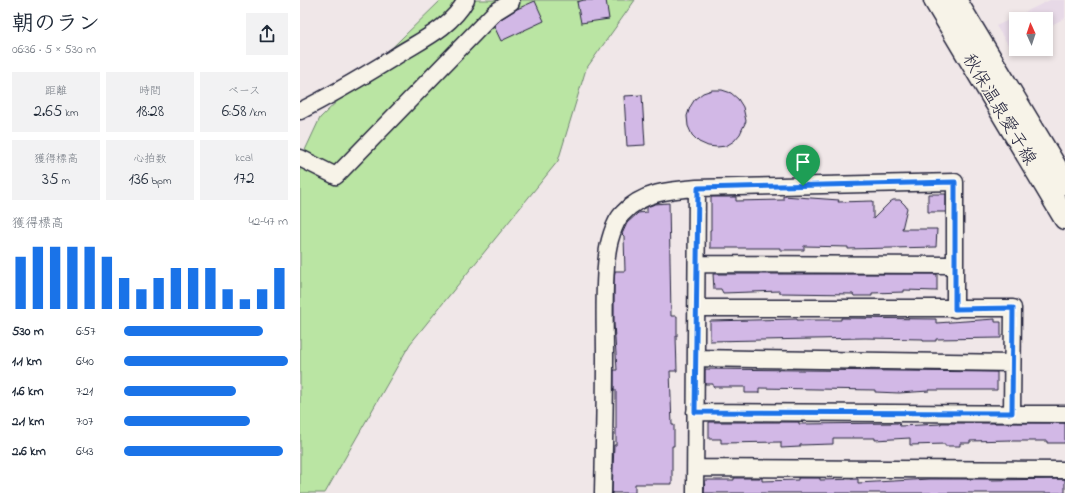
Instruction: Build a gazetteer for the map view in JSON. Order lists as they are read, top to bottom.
{
  "streets": {
    "main road": ["秋保温泉愛子線"]
  },
  "north": "top",
  "page": {
    "heading": ["朝のラン", "06:36 · 5 × 530 m"],
    "stats": [
      ["距離", "2.65 km"],
      ["時間", "18:28"],
      ["ペース", "6:58 /km"],
      ["獲得標高", "35 m"],
      ["心拍数", "136 bpm"],
      ["kcal", "172"]
    ],
    "chart": ["獲得標高", "42–47 m"],
    "list": [
      {
        "name": "530 m",
        "note": "6:57"
      },
      {
        "name": "1.1 km",
        "note": "6:40"
      },
      {
        "name": "1.6 km",
        "note": "7:21"
      },
      {
        "name": "2.1 km",
        "note": "7:07"
      },
      {
        "name": "2.6 km",
        "note": "6:43"
      }
    ]
  }
}
